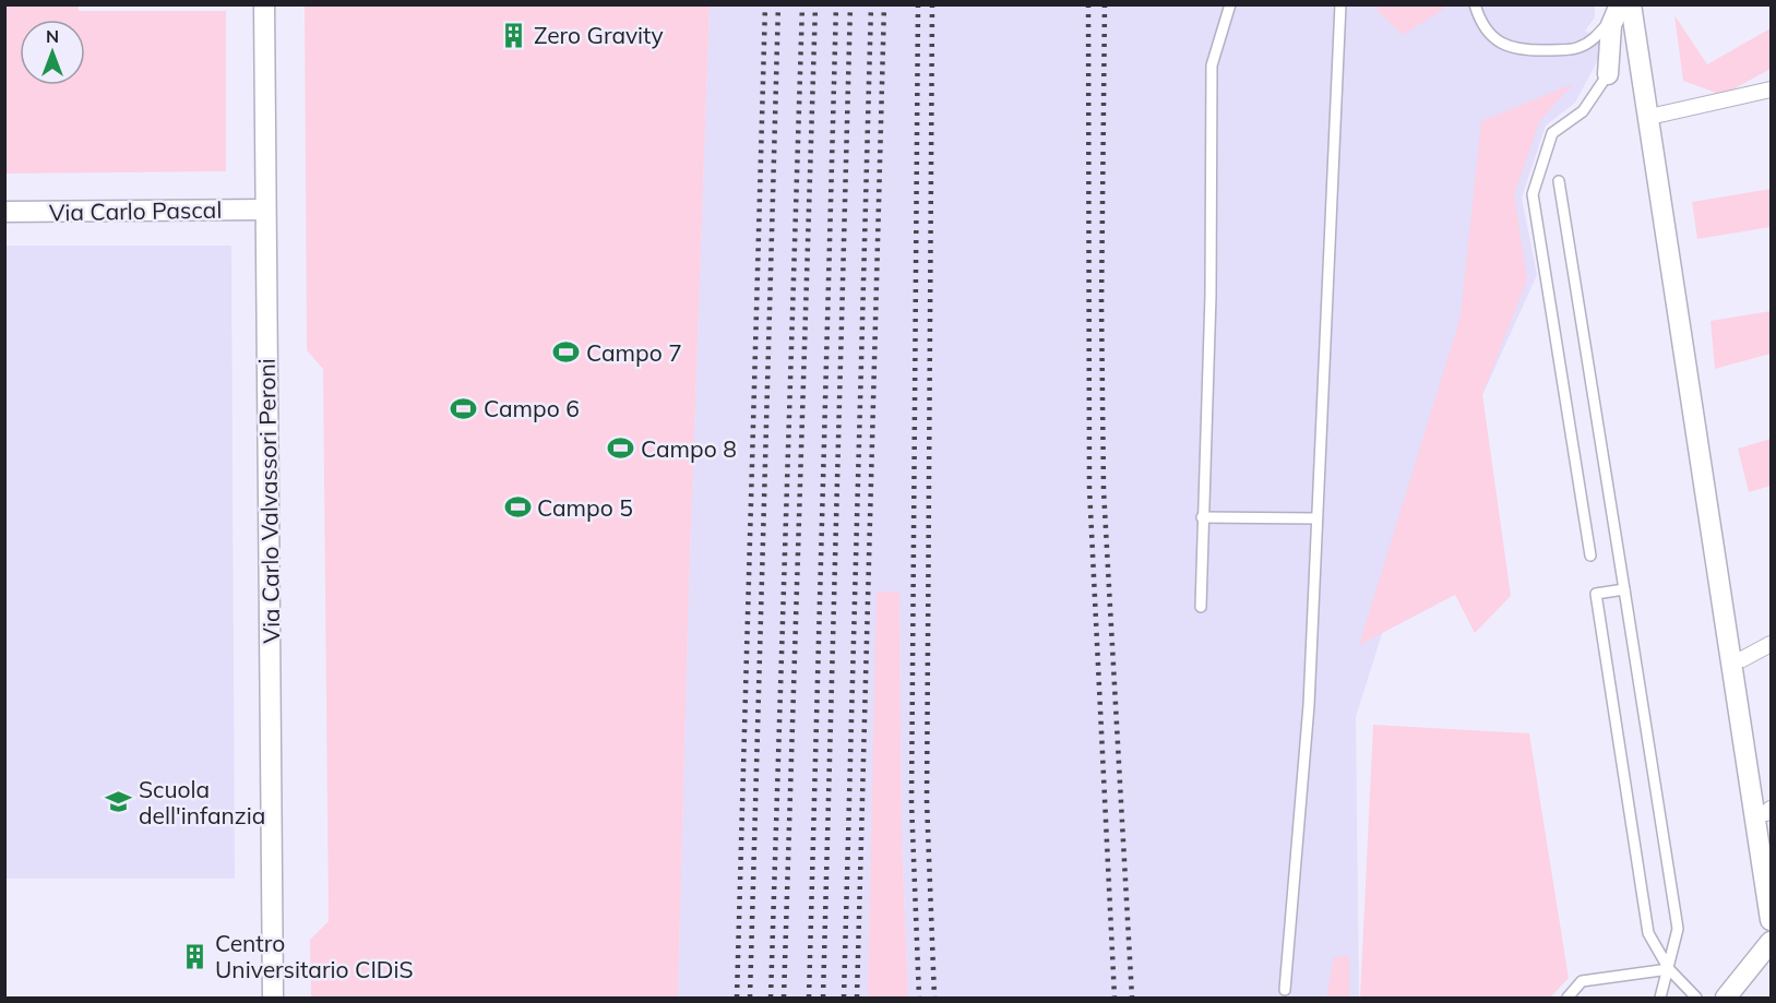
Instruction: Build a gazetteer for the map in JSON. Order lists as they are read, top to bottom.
{
  "streets": {
    "street": ["Via Carlo Pascal", "Via Carlo Valvassori Peroni"]
  },
  "crossings": [
    ["Via Carlo Pascal", "Via Carlo Valvassori Peroni"]
  ],
  "places": {
    "building": ["Zero Gravity", "Centro Universitario CIDiS"],
    "sports": [
      "Campo 7",
      "Campo 6",
      "Campo 8",
      "Campo 5"
    ],
    "school or university": ["Scuola dell'infanzia"]
  },
  "north": "top"
}
